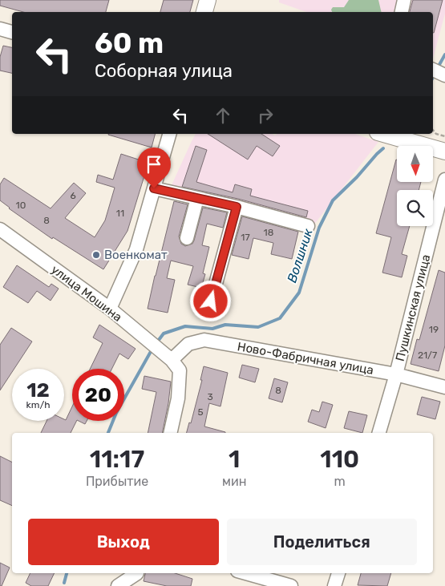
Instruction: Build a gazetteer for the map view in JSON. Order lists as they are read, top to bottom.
{
  "streets": {
    "street": ["улица Мошина", "Пушкинская улица", "Ново-Фабричная улица"]
  },
  "crossings": [
    ["улица Мошина", "Ново-Фабричная улица"],
    ["Пушкинская улица", "Ново-Фабричная улица"]
  ],
  "water": ["Волшник"],
  "places": ["Военкомат"],
  "house_numbers": [
    "6",
    "10",
    "11",
    "8",
    "18",
    "17",
    "19",
    "21/7",
    "8",
    "3",
    "5"
  ],
  "north": "bottom",
  "page": {
    "turn": ["60 m", "Соборная улица"],
    "speed": "12 km/h",
    "limit": "20",
    "eta": [
      "11:17",
      "Прибытие",
      "1",
      "мин",
      "110",
      "m"
    ],
    "buttons": ["Выход", "Поделиться"]
  }
}
